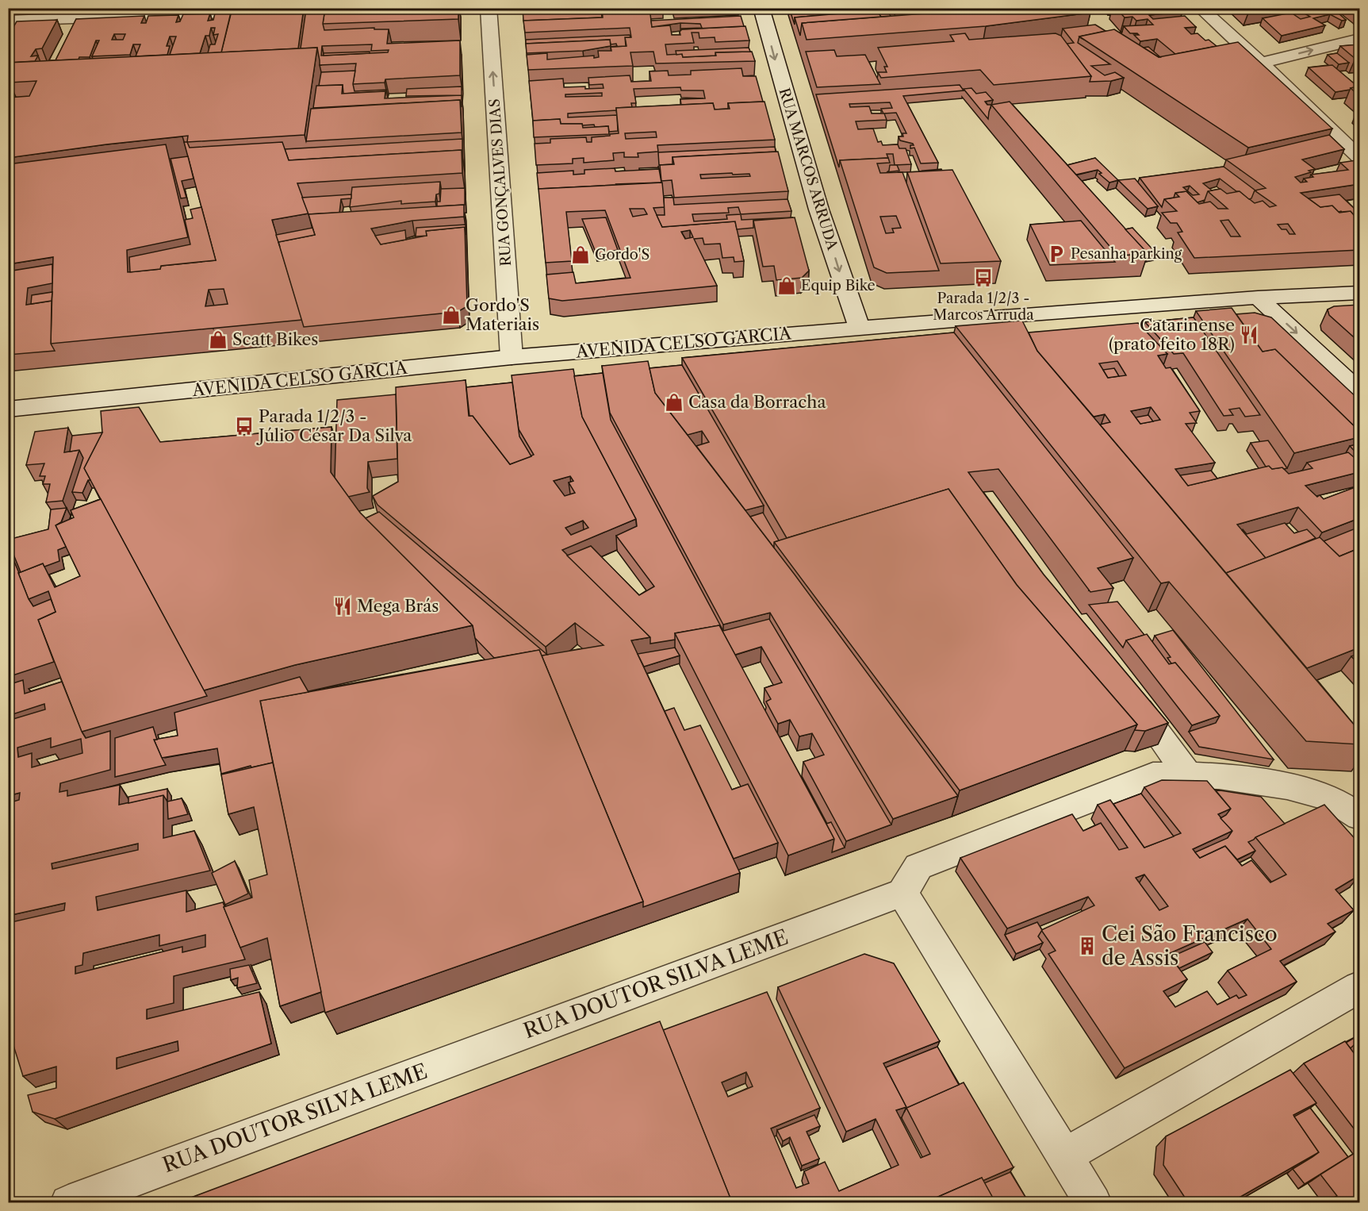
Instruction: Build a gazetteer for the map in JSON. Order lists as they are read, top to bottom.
{
  "streets": {
    "street": [
      "RUA MARCOS ARRUDA",
      "RUA GONÇALVES DIAS",
      "AVENIDA CELSO GARCIA",
      "RUA DOUTOR SILVA LEME"
    ]
  },
  "crossings": [
    ["RUA MARCOS ARRUDA", "AVENIDA CELSO GARCIA"],
    ["RUA GONÇALVES DIAS", "AVENIDA CELSO GARCIA"]
  ],
  "one_way": ["RUA MARCOS ARRUDA", "RUA GONÇALVES DIAS"],
  "places": {
    "parking": ["Pesanha parking"],
    "shop": [
      "Gordo'S",
      "Equip Bike",
      "Gordo'S Materiais",
      "Scatt Bikes",
      "Casa da Borracha"
    ],
    "bus stop": ["Parada 1/2/3 - Marcos Arruda", "Parada 1/2/3 - Júlio César Da Silva"],
    "restaurant": ["Catarinense (prato feito 18R)", "Mega Brás"],
    "building": ["Cei São Francisco de Assis"]
  }
}
